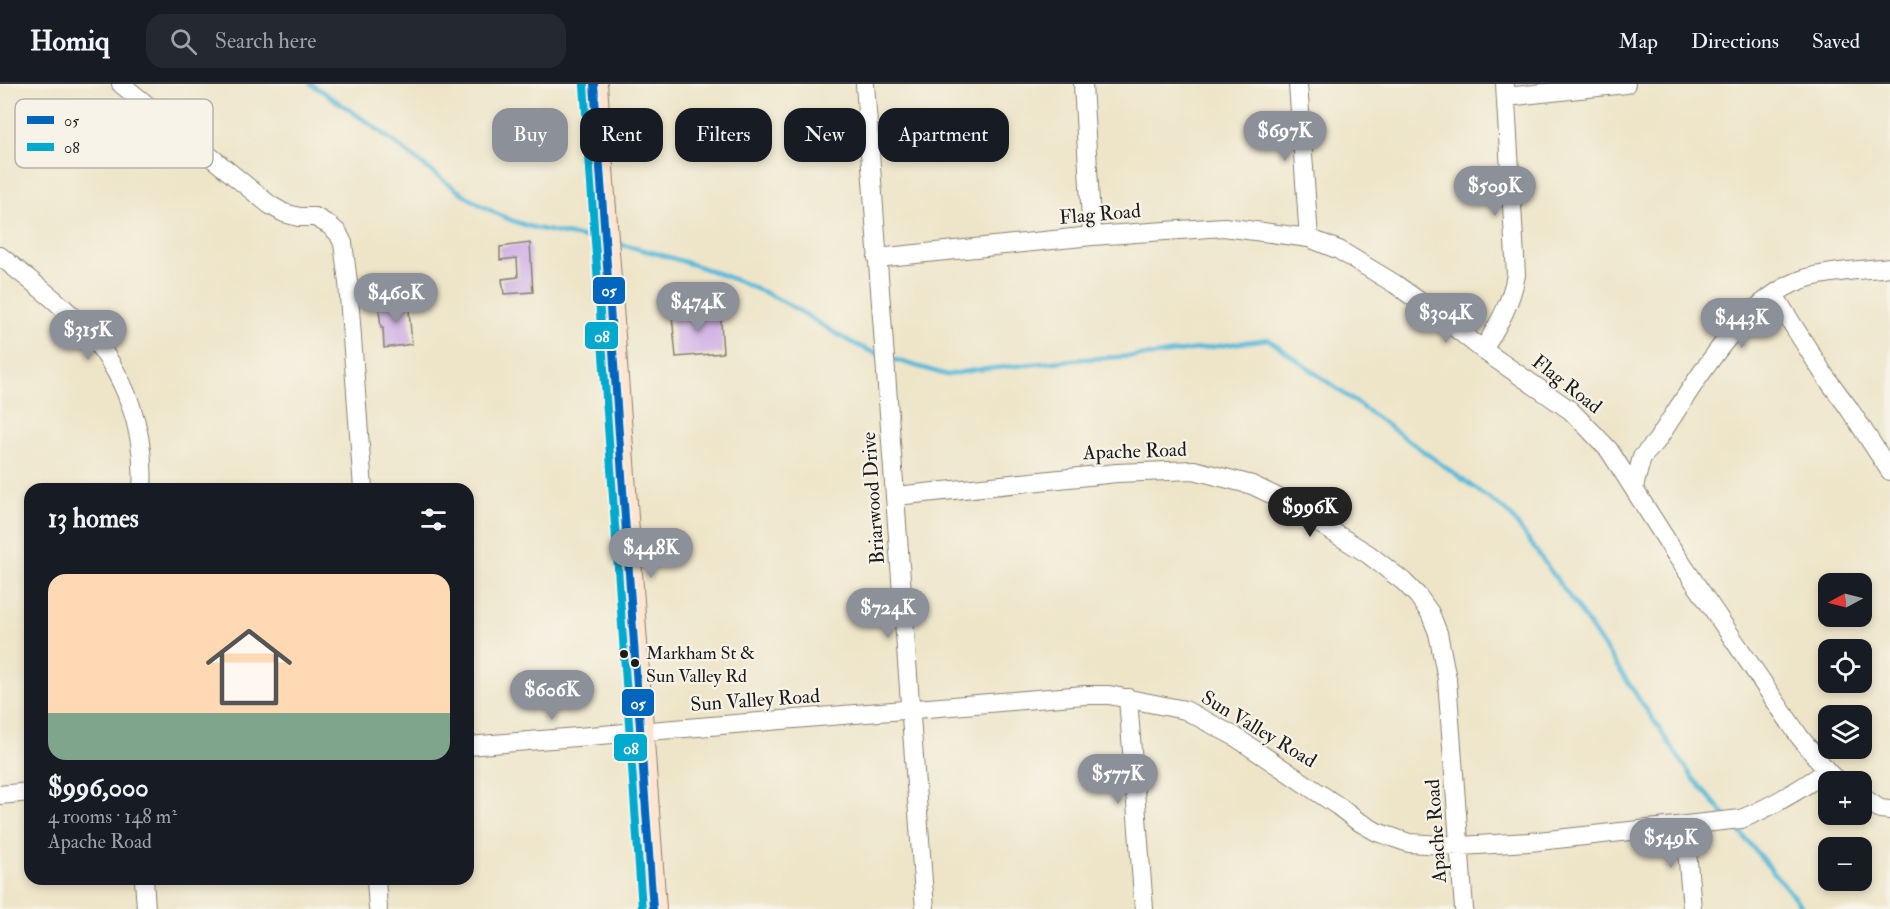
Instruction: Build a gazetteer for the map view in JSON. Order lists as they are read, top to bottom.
{
  "streets": {
    "street": [
      "Flag Road",
      "Apache Road",
      "Briarwood Drive",
      "Sun Valley Road"
    ]
  },
  "crossings": [
    ["Flag Road", "Briarwood Drive"],
    ["Apache Road", "Briarwood Drive"],
    ["Apache Road", "Sun Valley Road"],
    ["Briarwood Drive", "Sun Valley Road"]
  ],
  "places": ["Markham St & Sun Valley Rd"],
  "lines": ["transit line 05", "transit line 08"],
  "legend": ["05", "08"],
  "north": "left",
  "page": {
    "header": "Homiq",
    "search": "Search here",
    "nav": ["Map", "Directions", "Saved"],
    "chip": [
      "Buy",
      "Rent",
      "Filters",
      "New",
      "Apartment"
    ],
    "price": [
      "$697K",
      "$509K",
      "$460K",
      "$474K",
      "$304K",
      "$443K",
      "$315K",
      "$996K",
      "$448K",
      "$724K",
      "$606K",
      "$577K",
      "$549K"
    ],
    "heading": "13 homes",
    "list": [
      {
        "name": "$996,000",
        "note": "4 rooms · 148 m² · Apache Road"
      }
    ],
    "map_buttons": ["+", "−"]
  }
}
